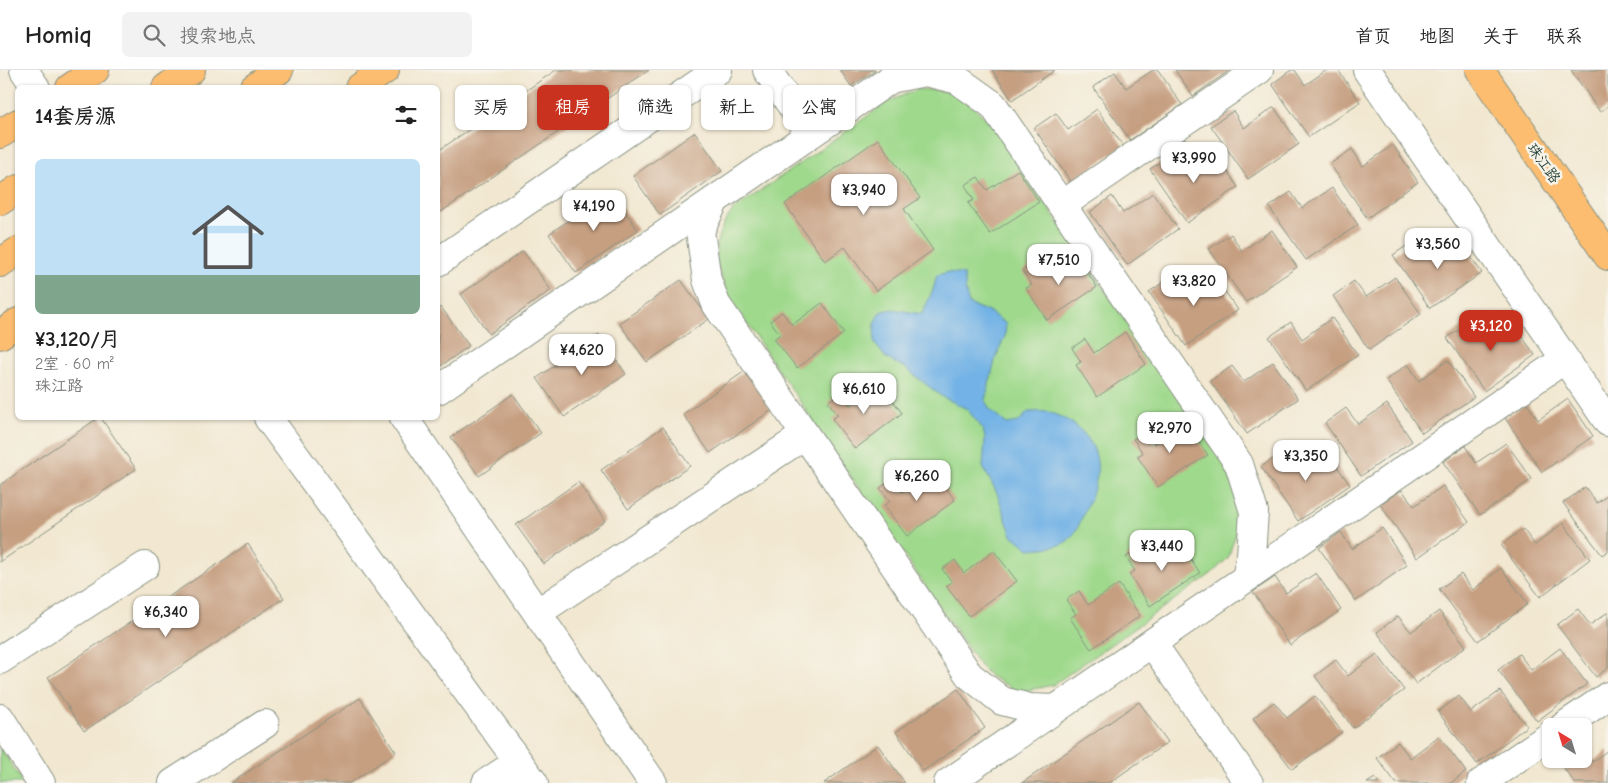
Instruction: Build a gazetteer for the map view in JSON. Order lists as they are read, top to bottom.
{
  "streets": {
    "main road": ["珠江路"]
  },
  "north": "top left",
  "page": {
    "header": "Homiq",
    "search": "搜索地点",
    "nav": [
      "首页",
      "地图",
      "关于",
      "联系"
    ],
    "chip": [
      "买房",
      "租房",
      "筛选",
      "新上",
      "公寓"
    ],
    "heading": "14套房源",
    "price": [
      "¥3,990",
      "¥3,940",
      "¥4,190",
      "¥3,560",
      "¥7,510",
      "¥3,820",
      "¥3,120",
      "¥4,620",
      "¥6,610",
      "¥2,970",
      "¥3,350",
      "¥6,260",
      "¥3,440",
      "¥6,340"
    ],
    "list": [
      {
        "name": "¥3,120/月",
        "note": "2室 · 60 m² · 珠江路"
      }
    ]
  }
}
